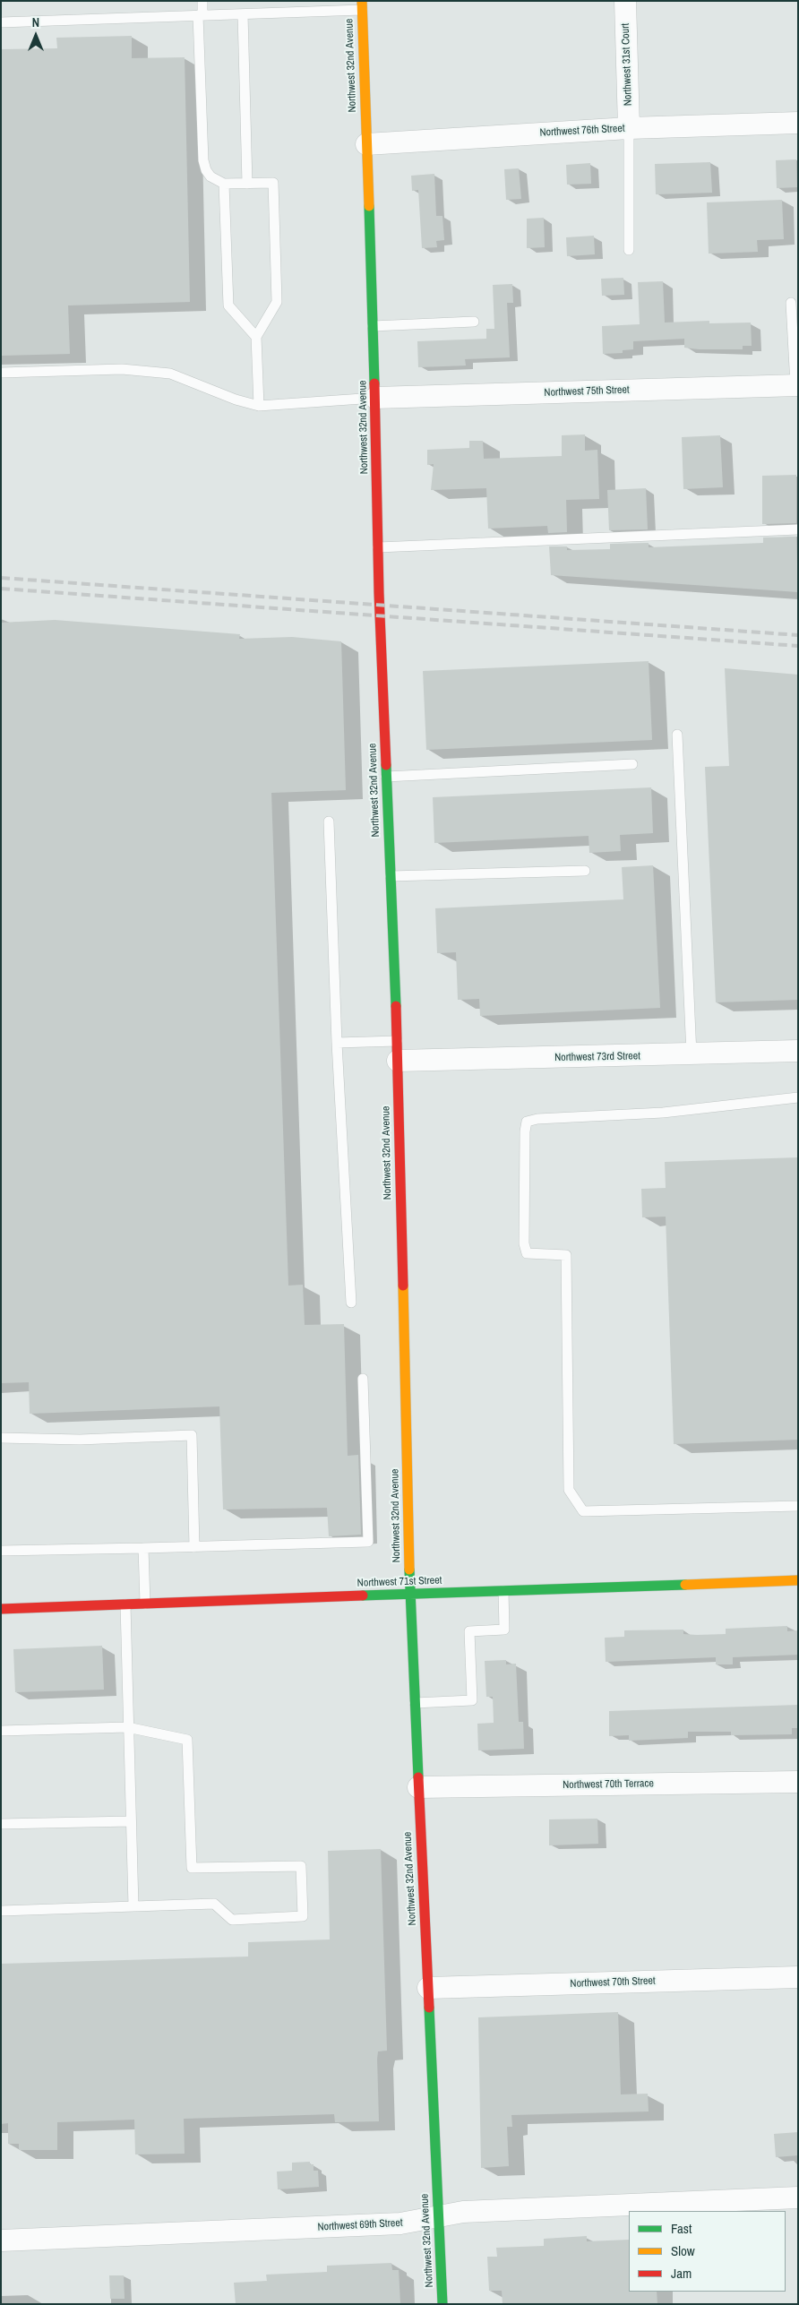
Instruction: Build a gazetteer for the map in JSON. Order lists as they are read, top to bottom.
{
  "streets": {
    "main road": ["Northwest 32nd Avenue", "Northwest 71st Street"],
    "street": [
      "Northwest 31st Court",
      "Northwest 76th Street",
      "Northwest 75th Street",
      "Northwest 73rd Street",
      "Northwest 70th Terrace",
      "Northwest 70th Street",
      "Northwest 69th Street"
    ]
  },
  "crossings": [
    ["Northwest 31st Court", "Northwest 76th Street"],
    ["Northwest 32nd Avenue", "Northwest 76th Street"],
    ["Northwest 32nd Avenue", "Northwest 75th Street"],
    ["Northwest 32nd Avenue", "Northwest 73rd Street"],
    ["Northwest 32nd Avenue", "Northwest 71st Street"],
    ["Northwest 32nd Avenue", "Northwest 70th Terrace"],
    ["Northwest 32nd Avenue", "Northwest 70th Street"],
    ["Northwest 32nd Avenue", "Northwest 69th Street"]
  ],
  "legend": ["Fast", "Slow", "Jam"],
  "north": "top"
}
